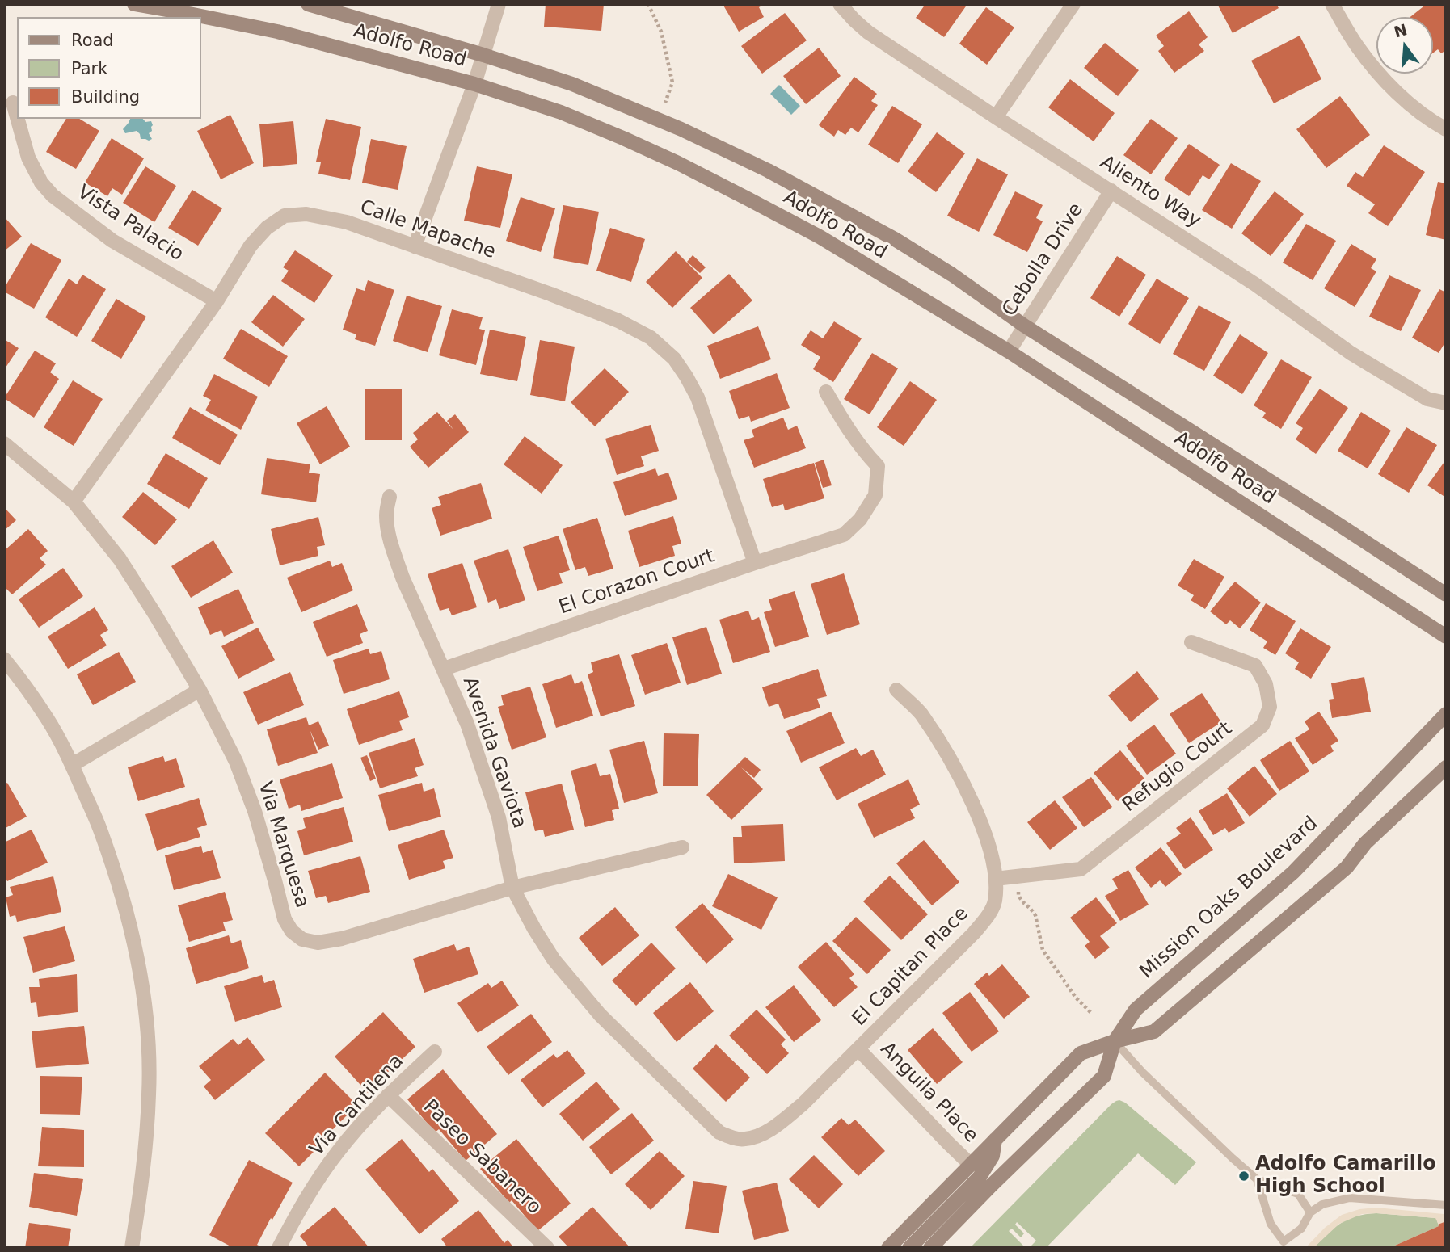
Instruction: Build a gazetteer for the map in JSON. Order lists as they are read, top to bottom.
{
  "streets": {
    "main road": ["Adolfo Road", "Mission Oaks Boulevard"],
    "street": [
      "Aliento Way",
      "Vista Palacio",
      "Calle Mapache",
      "Cebolla Drive",
      "El Corazon Court",
      "Avenida Gaviota",
      "Refugio Court",
      "Via Marquesa",
      "El Capitan Place",
      "Anguila Place",
      "Via Cantilena",
      "Paseo Sabanero"
    ]
  },
  "crossings": [
    ["Adolfo Road", "Cebolla Drive"],
    ["Aliento Way", "Cebolla Drive"],
    ["Vista Palacio", "Calle Mapache"],
    ["Calle Mapache", "El Corazon Court"],
    ["Calle Mapache", "Via Marquesa"],
    ["El Corazon Court", "Avenida Gaviota"],
    ["Avenida Gaviota", "Via Marquesa"],
    ["Avenida Gaviota", "El Capitan Place"],
    ["Refugio Court", "El Capitan Place"],
    ["El Capitan Place", "Anguila Place"],
    ["Via Cantilena", "Paseo Sabanero"]
  ],
  "places": ["Adolfo Camarillo High School"],
  "legend": ["Road", "Park", "Building"],
  "north": "top"
}
